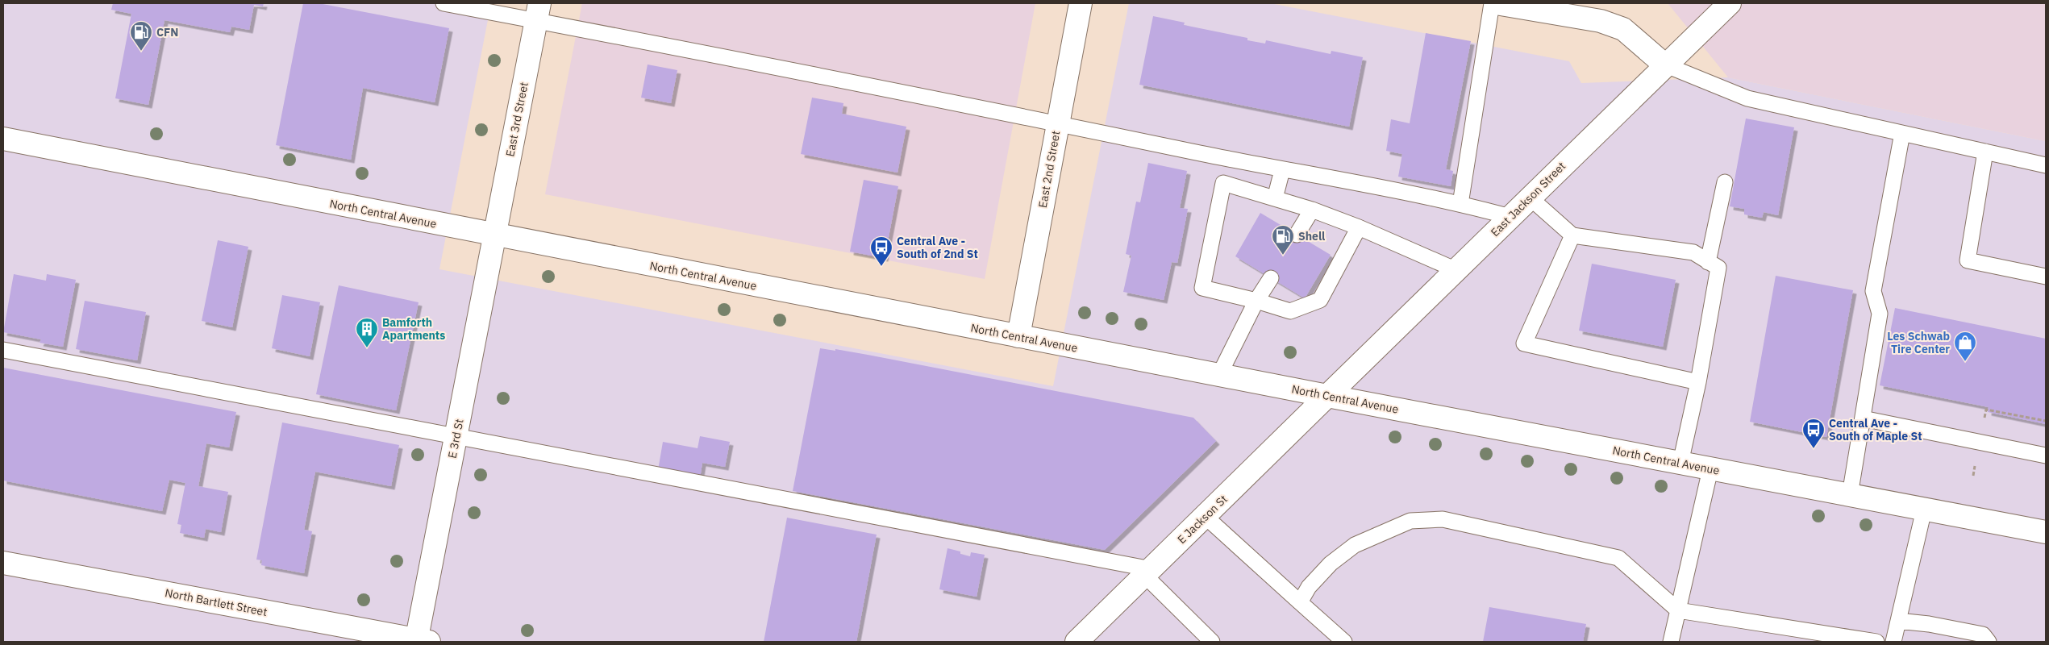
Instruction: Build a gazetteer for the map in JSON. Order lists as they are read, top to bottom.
{
  "streets": {
    "main road": [
      "East 3rd Street",
      "East 2nd Street",
      "East Jackson Street",
      "North Central Avenue",
      "E 3rd St",
      "E Jackson St",
      "North Bartlett Street"
    ]
  },
  "crossings": [
    ["East 3rd Street", "North Central Avenue"],
    ["East 3rd Street", "E 3rd St"],
    ["East 2nd Street", "North Central Avenue"],
    ["East Jackson Street", "North Central Avenue"],
    ["East Jackson Street", "E Jackson St"],
    ["North Central Avenue", "E 3rd St"],
    ["North Central Avenue", "E Jackson St"],
    ["E 3rd St", "North Bartlett Street"]
  ],
  "places": {
    "fuel station": ["CFN", "Shell"],
    "bus stop": ["Central Ave - South of 2nd St", "Central Ave - South of Maple St"],
    "building": ["Bamforth Apartments"],
    "shop": ["Les Schwab Tire Center"]
  }
}
